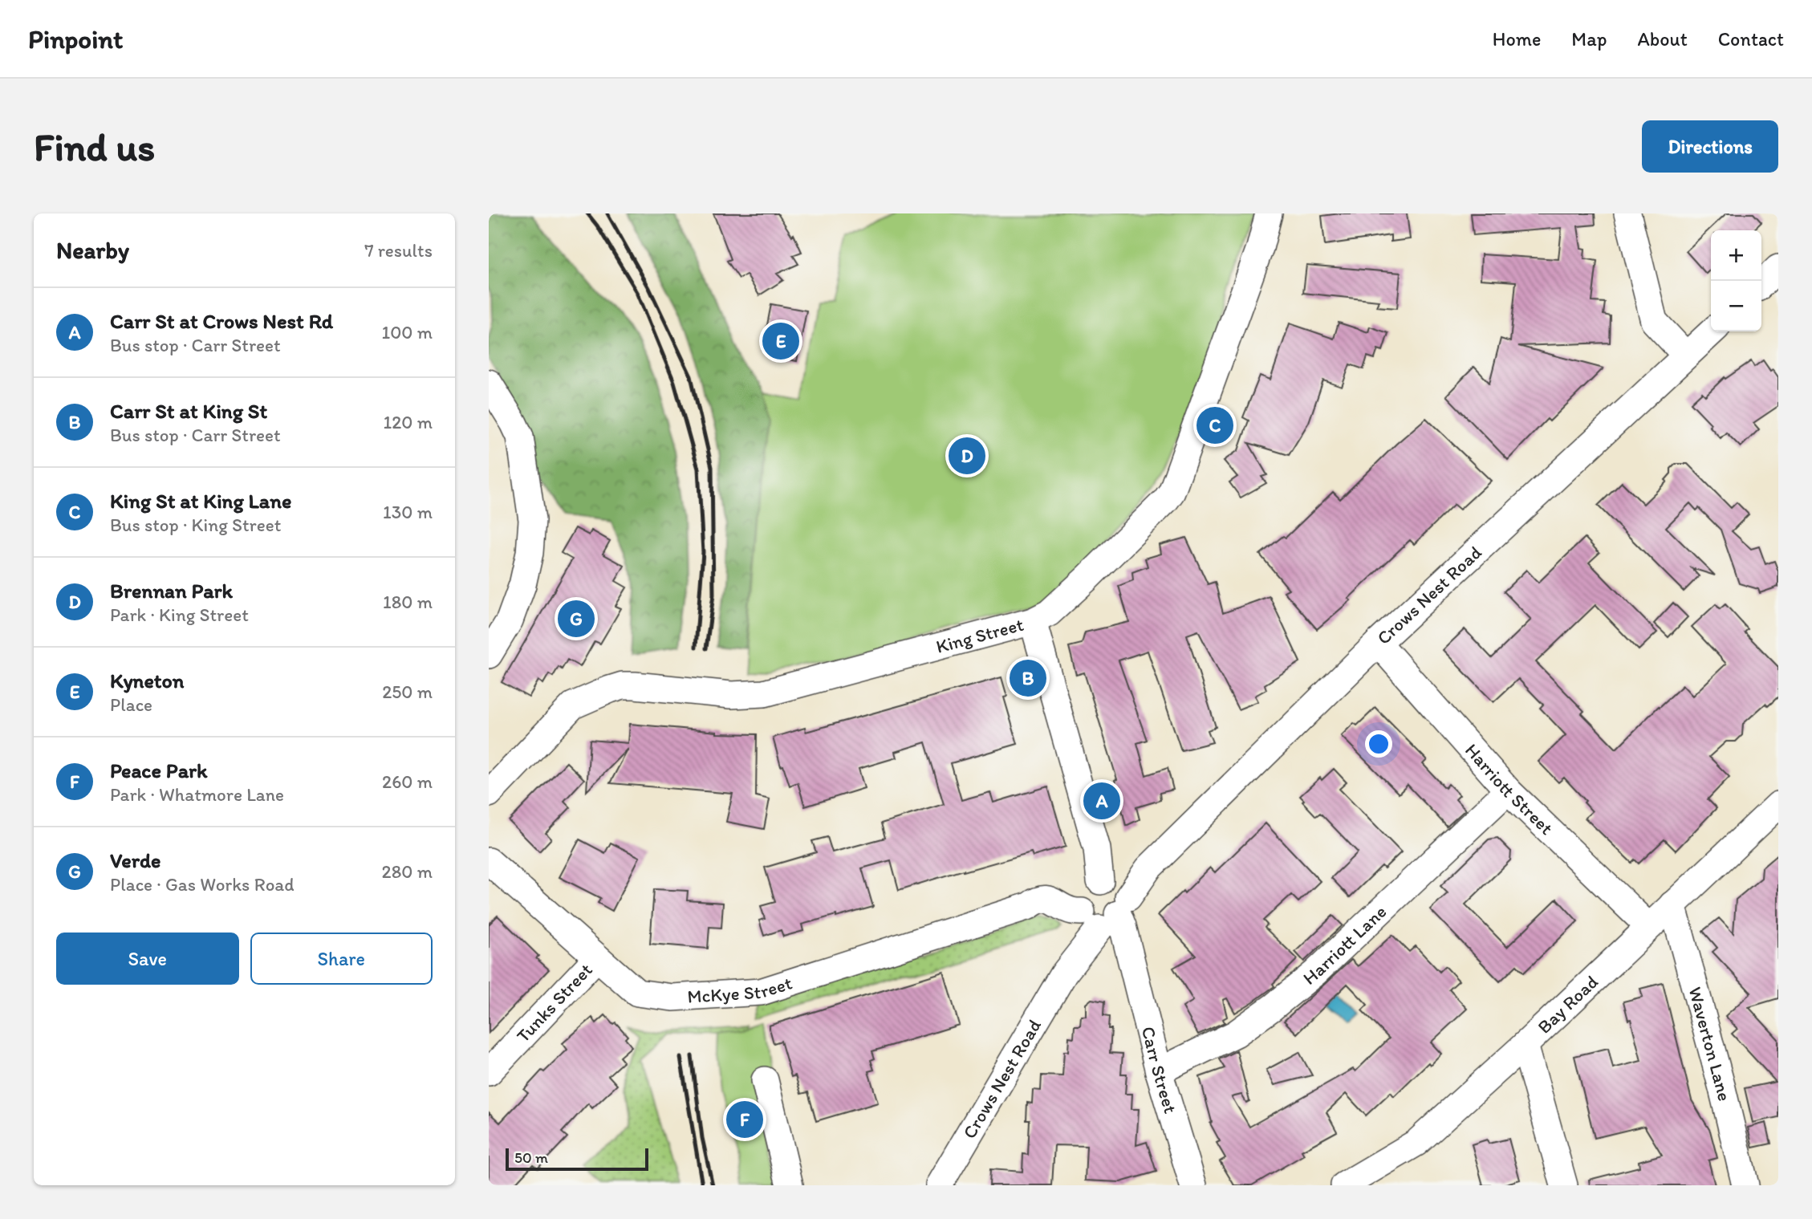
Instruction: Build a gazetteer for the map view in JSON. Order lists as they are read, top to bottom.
{
  "streets": {
    "street": [
      "Crows Nest Road",
      "King Street",
      "Harriott Street",
      "Harriott Lane",
      "McKye Street",
      "Tunks Street",
      "Bay Road",
      "Waverton Lane",
      "Carr Street"
    ]
  },
  "crossings": [
    ["Crows Nest Road", "Harriott Street"],
    ["Crows Nest Road", "McKye Street"],
    ["Crows Nest Road", "Carr Street"],
    ["Harriott Street", "Harriott Lane"],
    ["Harriott Street", "Bay Road"],
    ["Harriott Lane", "Carr Street"],
    ["McKye Street", "Tunks Street"],
    ["McKye Street", "Carr Street"],
    ["Bay Road", "Waverton Lane"]
  ],
  "scale_bar": "50 m",
  "page": {
    "header": "Pinpoint",
    "nav": [
      "Home",
      "Map",
      "About",
      "Contact"
    ],
    "buttons": [
      "Directions",
      ["Save", "Share"]
    ],
    "title": "Find us",
    "heading": ["Nearby", "7 results"],
    "map_buttons": ["+", "−"],
    "list": [
      {
        "mark": "A",
        "name": "Carr St at Crows Nest Rd",
        "note": "Bus stop · Carr Street",
        "value": "100 m"
      },
      {
        "mark": "B",
        "name": "Carr St at King St",
        "note": "Bus stop · Carr Street",
        "value": "120 m"
      },
      {
        "mark": "C",
        "name": "King St at King Lane",
        "note": "Bus stop · King Street",
        "value": "130 m"
      },
      {
        "mark": "D",
        "name": "Brennan Park",
        "note": "Park · King Street",
        "value": "180 m"
      },
      {
        "mark": "E",
        "name": "Kyneton",
        "note": "Place",
        "value": "250 m"
      },
      {
        "mark": "F",
        "name": "Peace Park",
        "note": "Park · Whatmore Lane",
        "value": "260 m"
      },
      {
        "mark": "G",
        "name": "Verde",
        "note": "Place · Gas Works Road",
        "value": "280 m"
      }
    ],
    "pins": [
      "E",
      "C",
      "D",
      "G",
      "B",
      "A",
      "F"
    ],
    "scale": "50 m"
  }
}
